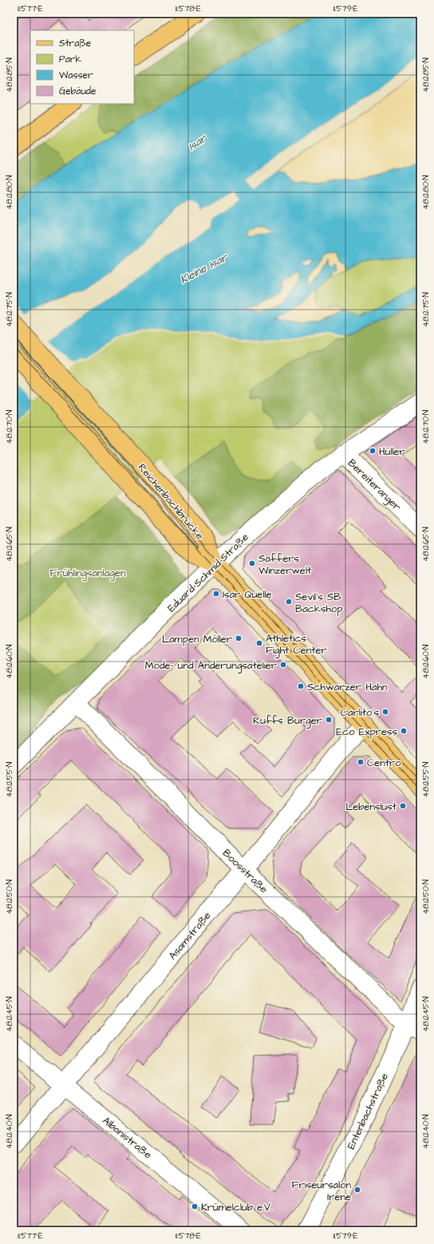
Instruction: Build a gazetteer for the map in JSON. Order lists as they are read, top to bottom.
{
  "streets": {
    "main road": ["Reichenbachbrücke"],
    "street": [
      "Bereiteranger",
      "Eduard-Schmid-Straße",
      "Boosstraße",
      "Asamstraße",
      "Entenbachstraße",
      "Albanistraße"
    ]
  },
  "crossings": [
    ["Bereiteranger", "Eduard-Schmid-Straße"],
    ["Reichenbachbrücke", "Eduard-Schmid-Straße"],
    ["Eduard-Schmid-Straße", "Boosstraße"],
    ["Boosstraße", "Asamstraße"],
    ["Boosstraße", "Entenbachstraße"],
    ["Asamstraße", "Albanistraße"]
  ],
  "water": ["Isar", "Kleine Isar"],
  "parks": ["Frühlingsanlagen"],
  "places": [
    "Hüller",
    "Saffers Winzerwelt",
    "Isar Quelle",
    "Sevil's SB Backshop",
    "Lampen Möller",
    "Athletics Fight Center",
    "Mode- und Änderungsatelier",
    "Schwarzer Hahn",
    "Carlito's",
    "Ruffs Burger",
    "Eco Express",
    "Centro",
    "Lebenslust",
    "Friseursalon Irene",
    "Krümelclub e.V."
  ],
  "legend": [
    "Straße",
    "Park",
    "Wasser",
    "Gebäude"
  ],
  "coordinates": [
    "11.577°E",
    "11.578°E",
    "11.579°E",
    "48.1285°N",
    "48.1280°N",
    "48.1275°N",
    "48.1270°N",
    "48.1265°N",
    "48.1260°N",
    "48.1255°N",
    "48.1250°N",
    "48.1245°N",
    "48.1240°N"
  ]
}
